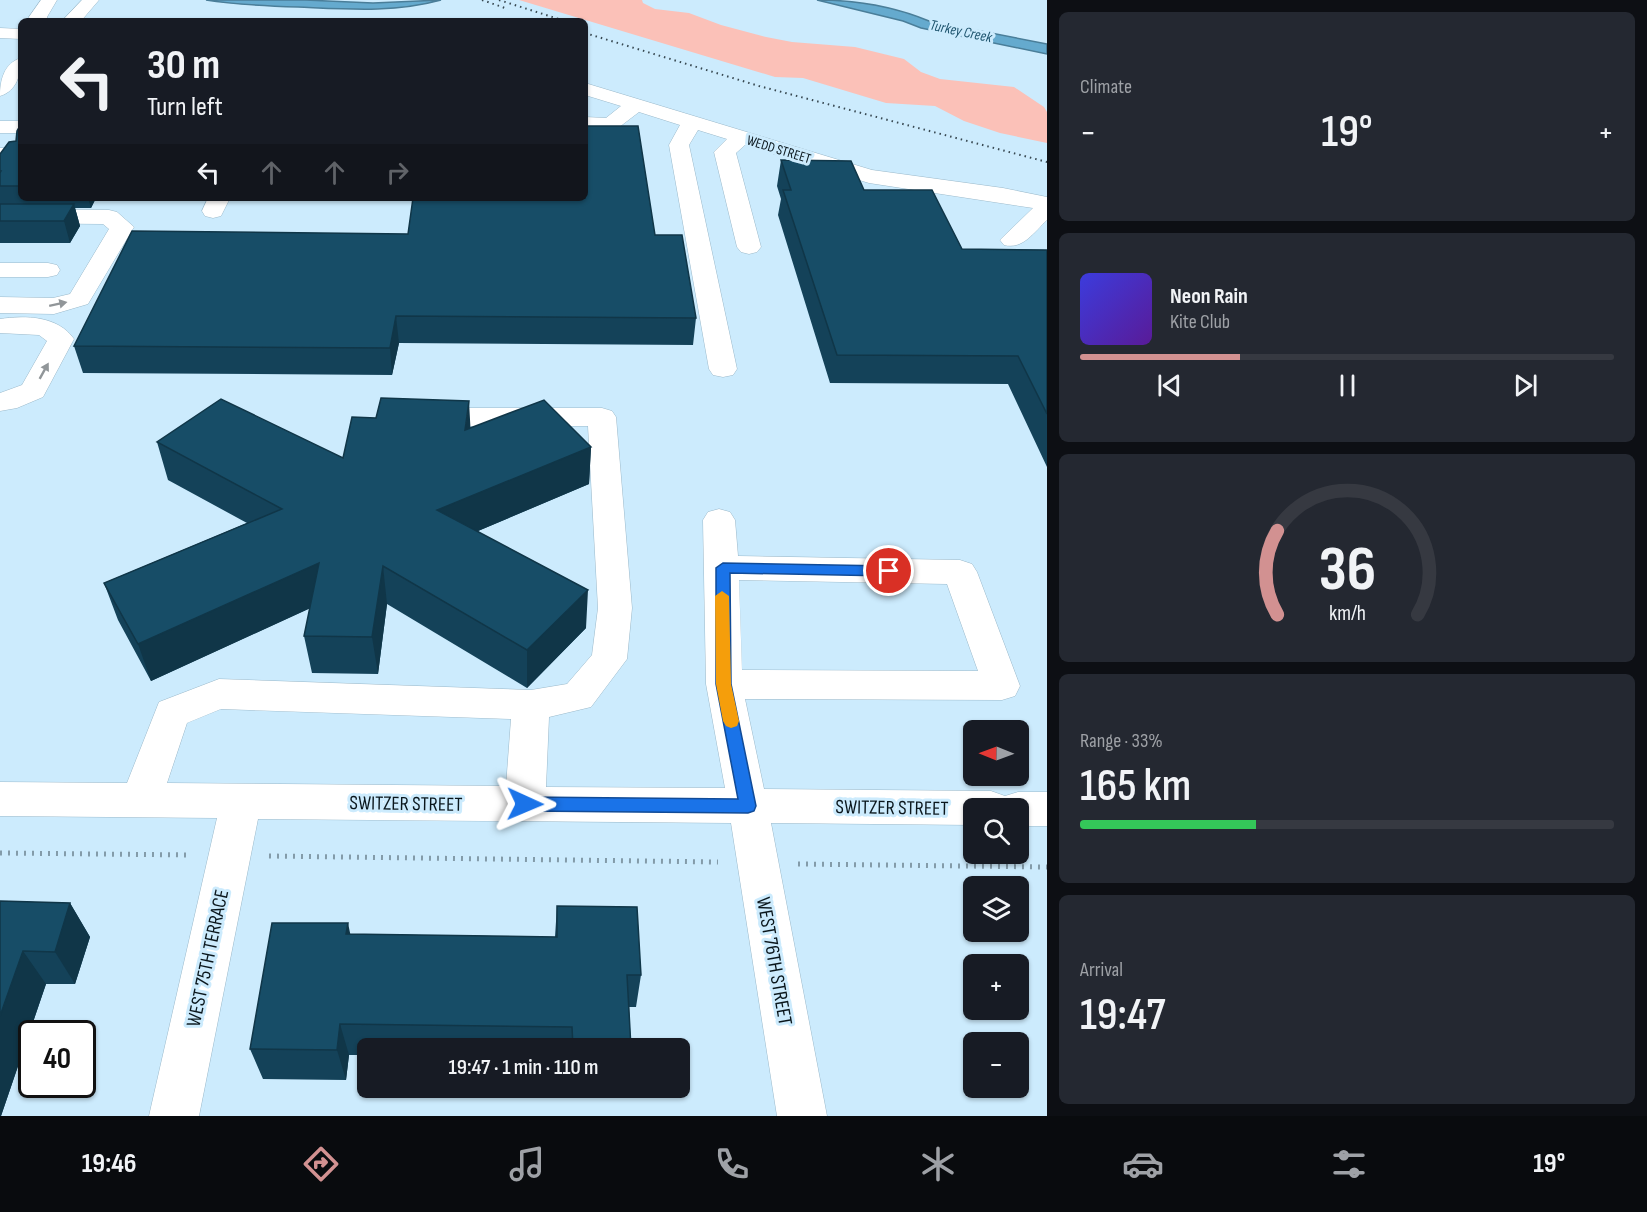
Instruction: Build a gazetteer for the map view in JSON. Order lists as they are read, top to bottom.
{
  "streets": {
    "street": [
      "WEDD STREET",
      "SWITZER STREET",
      "WEST 75TH TERRACE",
      "WEST 76TH STREET"
    ]
  },
  "crossings": [
    ["SWITZER STREET", "WEST 75TH TERRACE"],
    ["SWITZER STREET", "WEST 76TH STREET"]
  ],
  "water": ["Turkey Creek"],
  "north": "left",
  "page": {
    "tile": [
      "Climate",
      ["Range · 33%", "165 km"],
      ["Arrival", "19:47"]
    ],
    "turn": ["30 m", "Turn left"],
    "heat": ["−", "19°", "+"],
    "song": ["Neon Rain", "Kite Club"],
    "map_buttons": ["+", "−"],
    "limit": "40",
    "trip": "19:47 · 1 min · 110 m",
    "tabs": ["19:46", "19°"],
    "gauge": ["36", "km/h"]
  }
}
